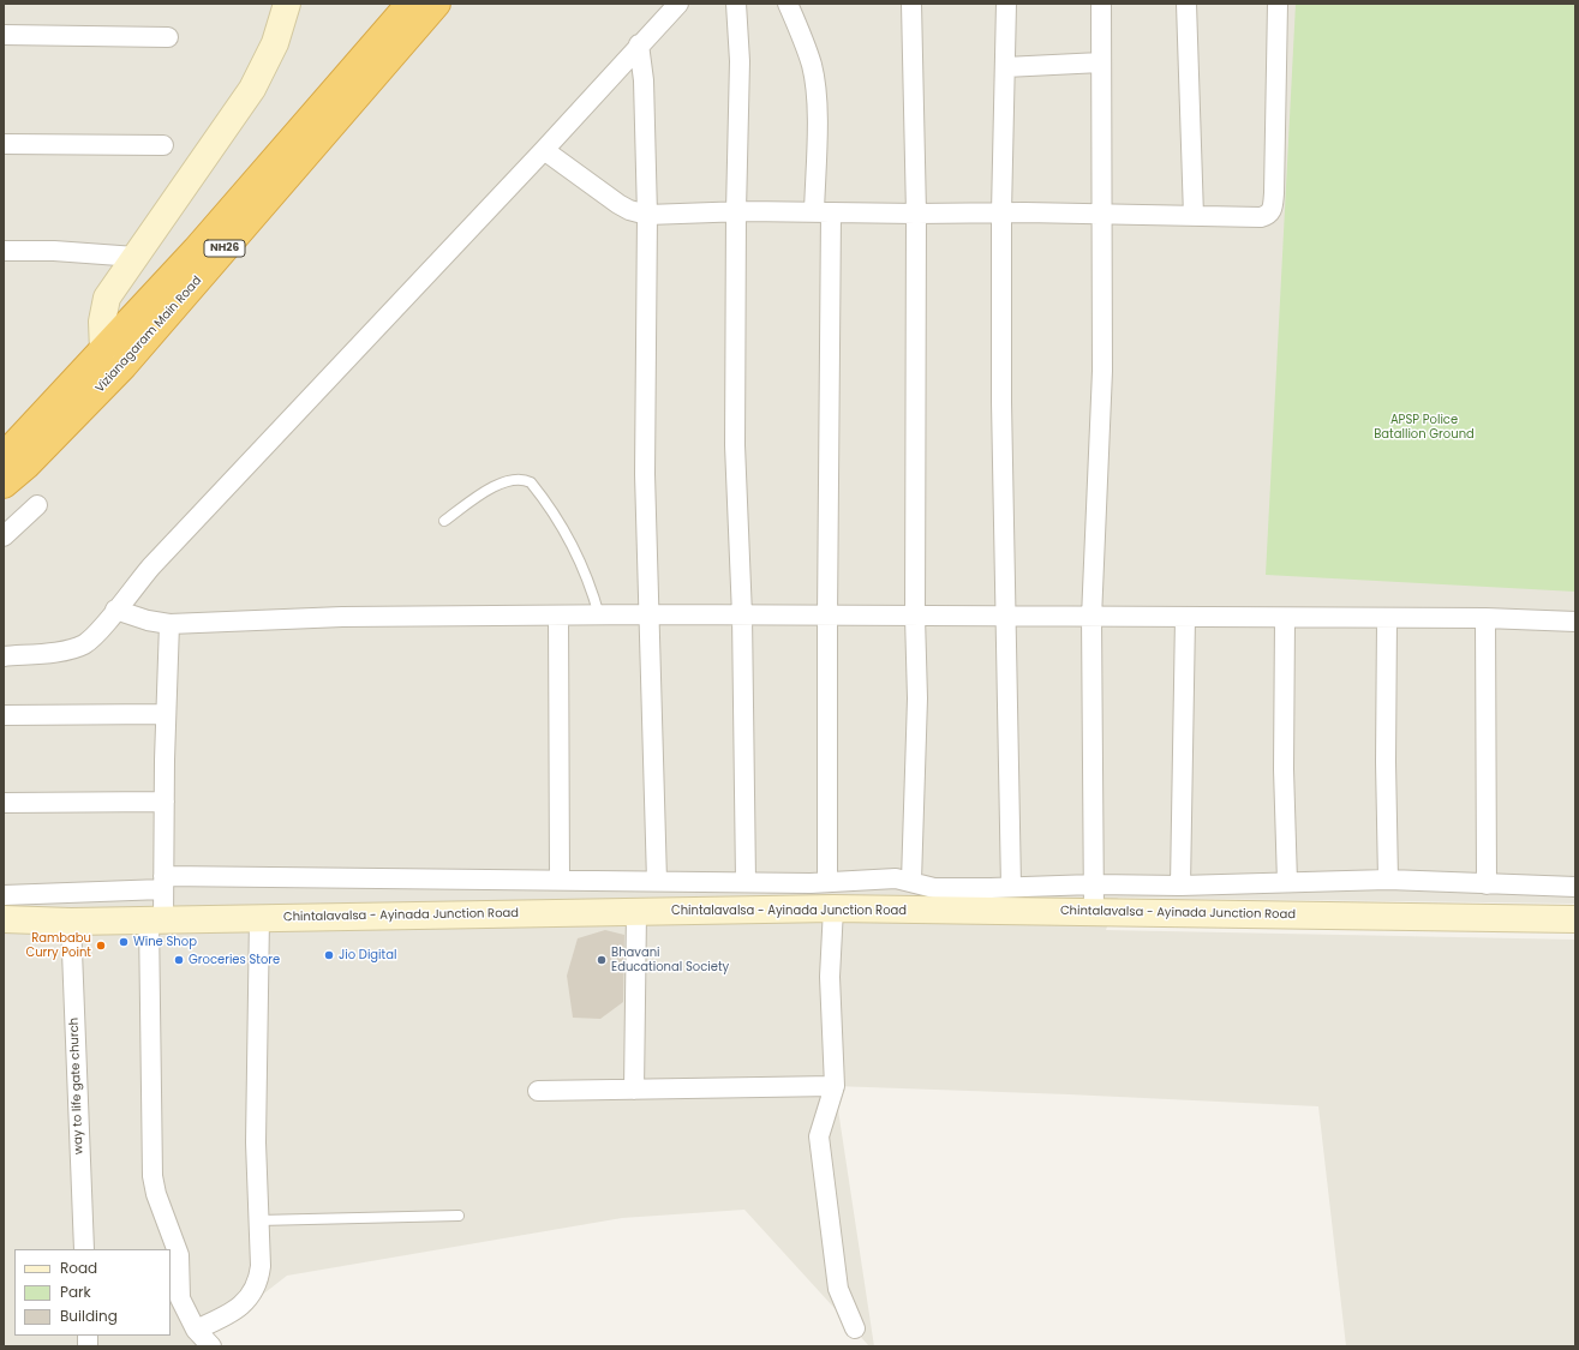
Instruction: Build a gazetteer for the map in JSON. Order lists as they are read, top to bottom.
{
  "streets": {
    "highway": ["NH26", "Vizianagaram Main Road"],
    "main road": ["Chintalavalsa - Ayinada Junction Road"],
    "street": ["way to life gate church"]
  },
  "crossings": [
    ["Chintalavalsa - Ayinada Junction Road", "way to life gate church"]
  ],
  "parks": ["APSP Police Batallion Ground"],
  "places": [
    "Wine Shop",
    "Rambabu Curry Point",
    "Jio Digital",
    "Groceries Store",
    "Bhavani Educational Society"
  ],
  "legend": ["Road", "Park", "Building"]
}
